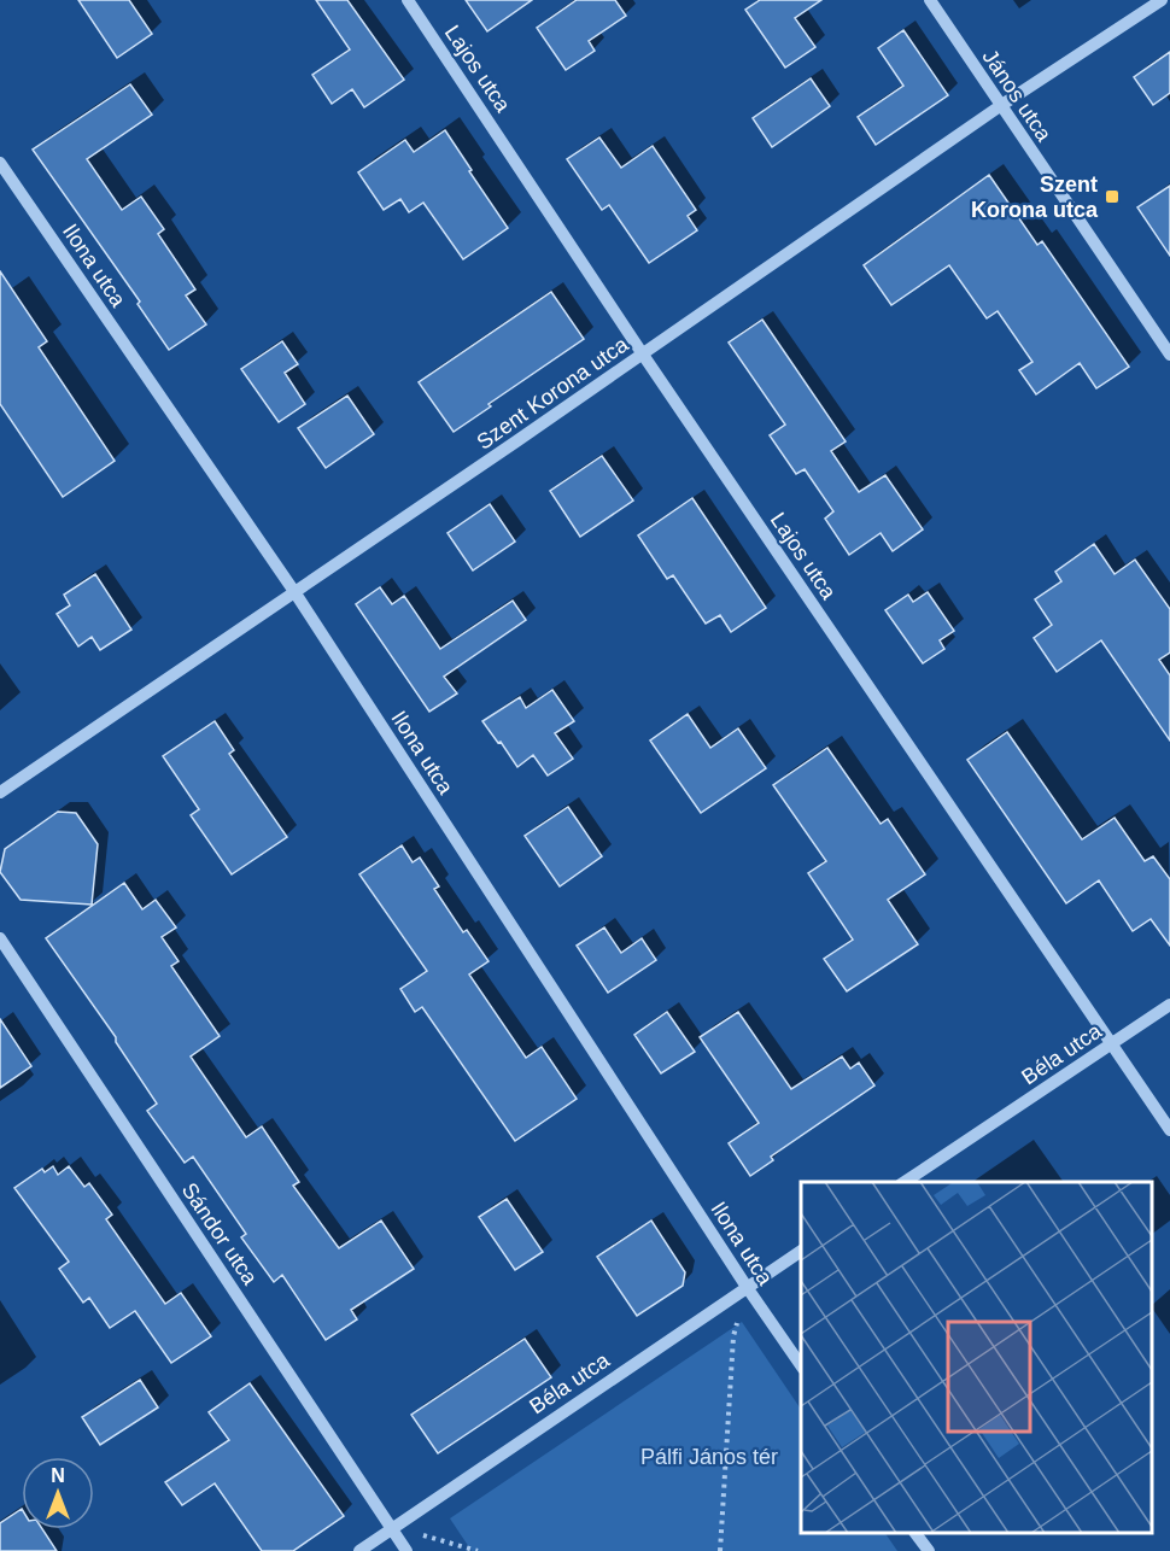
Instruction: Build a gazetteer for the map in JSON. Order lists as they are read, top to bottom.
{
  "streets": {
    "street": [
      "Lajos utca",
      "János utca",
      "Ilona utca",
      "Szent Korona utca",
      "Béla utca",
      "Sándor utca"
    ]
  },
  "crossings": [
    ["Lajos utca", "Szent Korona utca"],
    ["Lajos utca", "Béla utca"],
    ["János utca", "Szent Korona utca"],
    ["Ilona utca", "Szent Korona utca"],
    ["Ilona utca", "Béla utca"],
    ["Béla utca", "Sándor utca"]
  ],
  "parks": ["Pálfi János tér"],
  "places": {
    "transit": ["Szent Korona utca"]
  },
  "north": "top"
}
